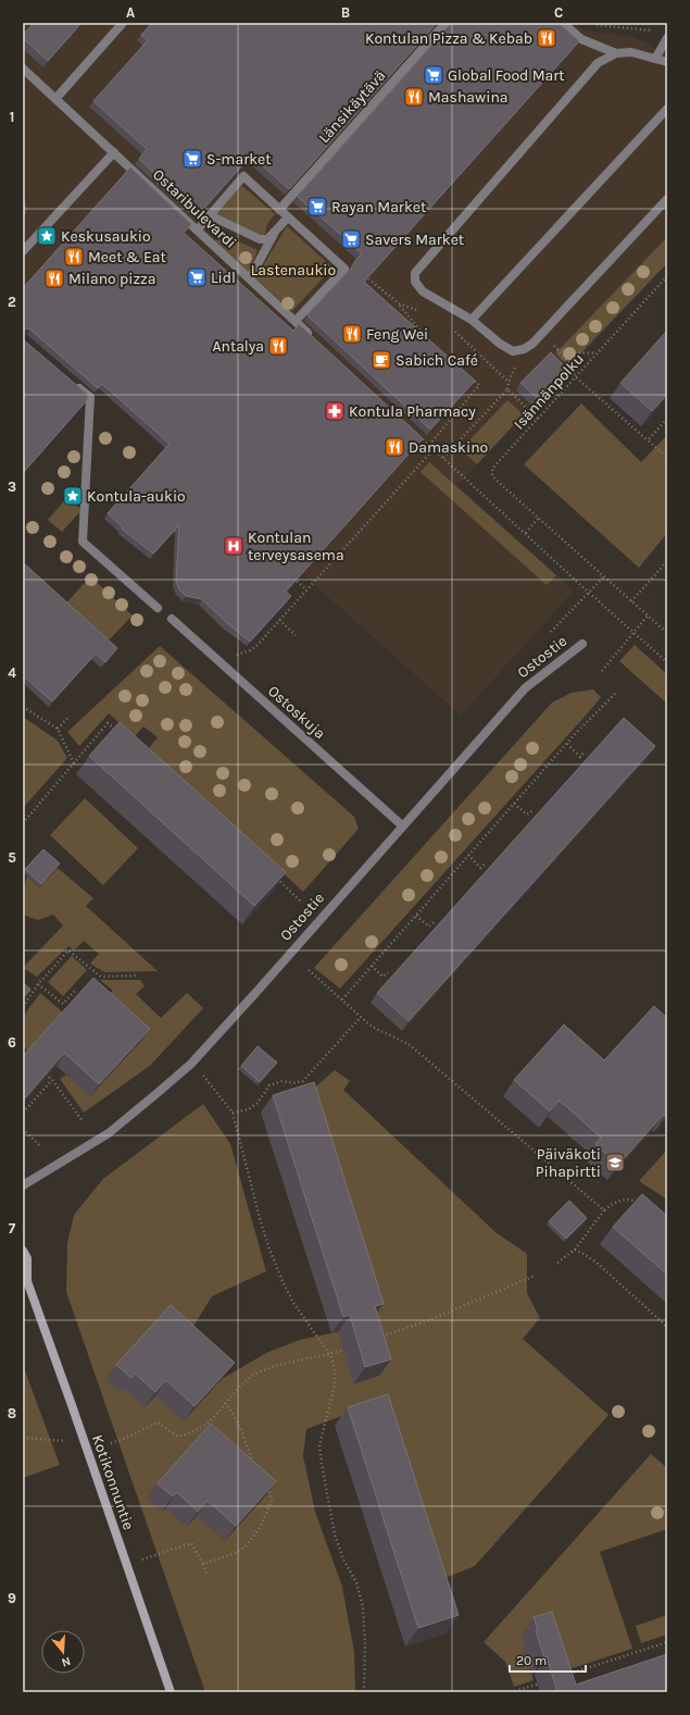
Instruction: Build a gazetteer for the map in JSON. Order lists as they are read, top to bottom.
{
  "streets": {
    "street": [
      "Länsikäytävä",
      "Ostaribulevardi",
      "Ostostie",
      "Ostoskuja",
      "Kotikonnuntie"
    ],
    "path": ["Isännänpolku"]
  },
  "crossings": [
    ["Ostostie", "Ostoskuja"]
  ],
  "parks": ["Lastenaukio"],
  "places": {
    "restaurant": [
      "Kontulan Pizza & Kebab",
      "Mashawina",
      "Meet & Eat",
      "Milano pizza",
      "Feng Wei",
      "Antalya",
      "Damaskino"
    ],
    "supermarket": [
      "Global Food Mart",
      "S-market",
      "Rayan Market",
      "Savers Market",
      "Lidl"
    ],
    "place": ["Keskusaukio", "Kontula-aukio"],
    "cafe": ["Sabich Café"],
    "pharmacy": ["Kontula Pharmacy"],
    "hospital": ["Kontulan terveysasema"],
    "school or university": ["Päiväkoti Pihapirtti"]
  },
  "scale_bar": "20 m",
  "north": "bottom",
  "grid": {
    "columns": ["A", "B", "C"],
    "rows": [
      "1",
      "2",
      "3",
      "4",
      "5",
      "6",
      "7",
      "8",
      "9"
    ]
  }
}
